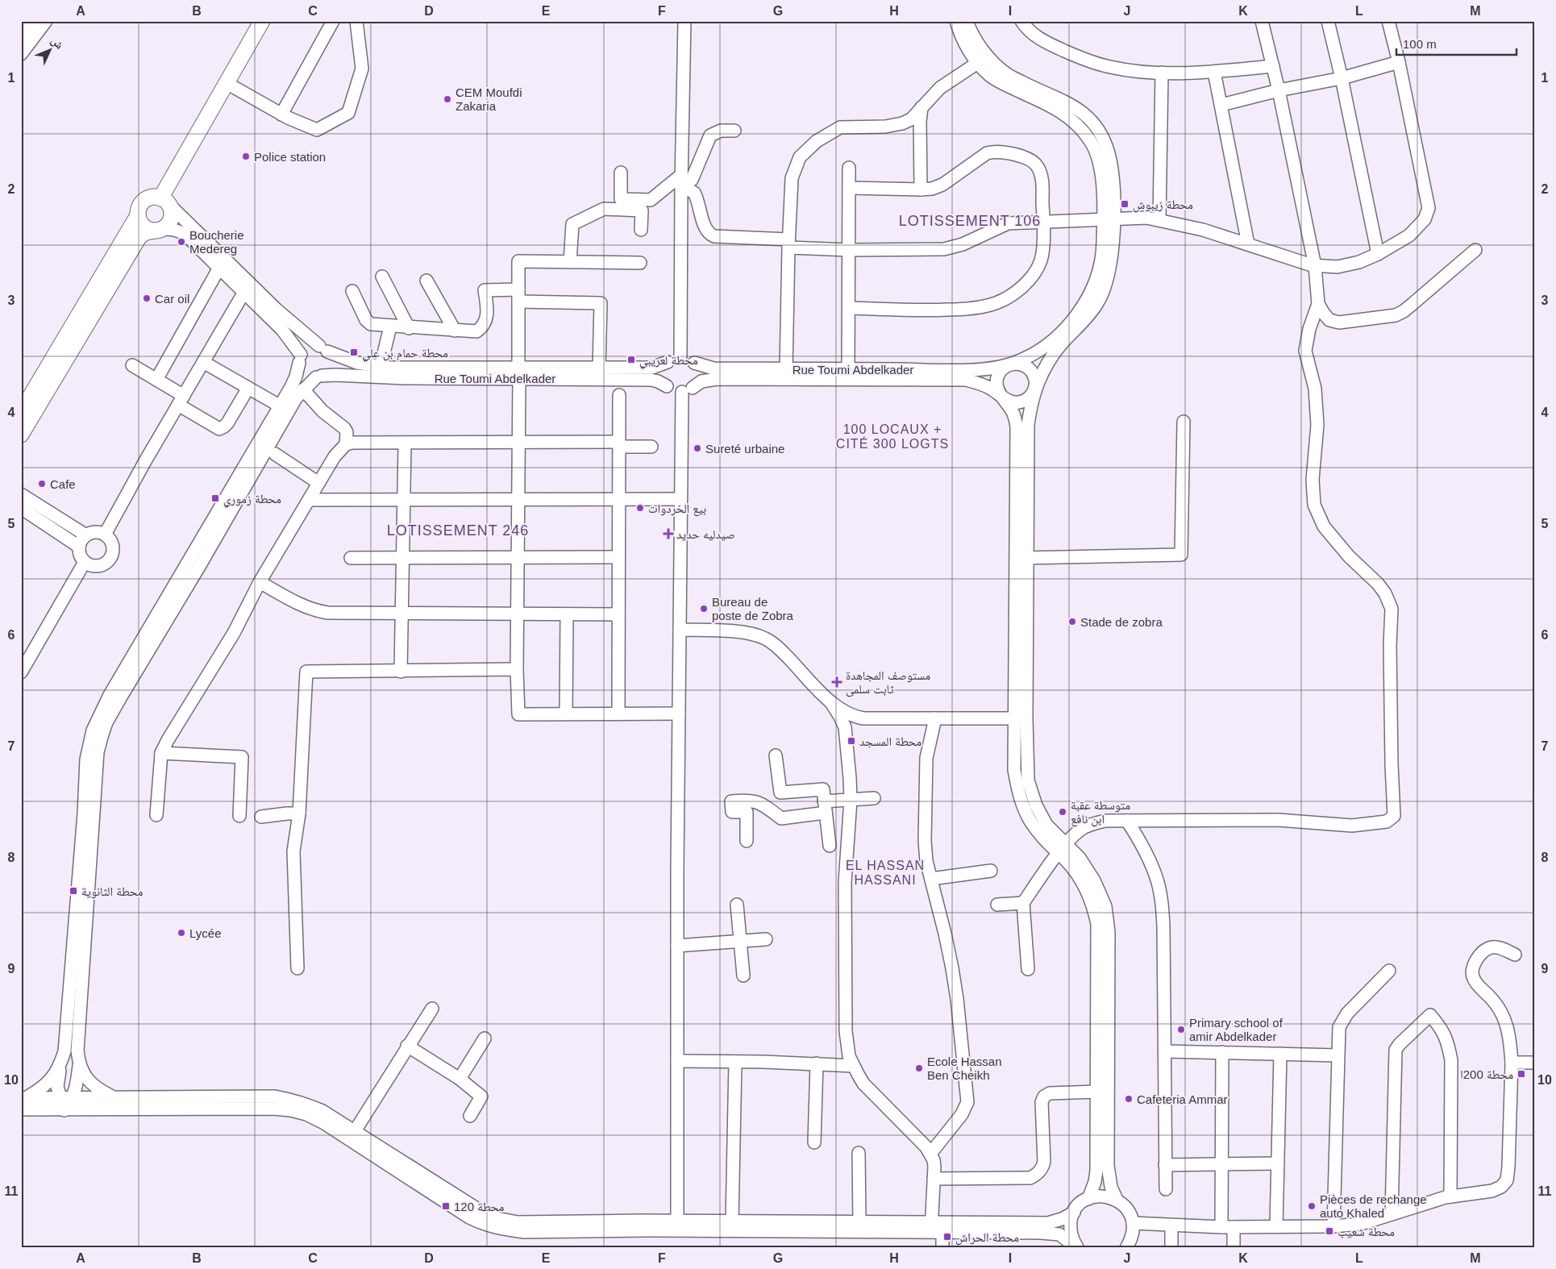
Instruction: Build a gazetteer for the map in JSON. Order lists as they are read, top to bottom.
{
  "streets": {
    "street": ["Rue Toumi Abdelkader"]
  },
  "districts": [
    "LOTISSEMENT 106",
    "100 LOCAUX + CITÉ 300 LOGTS",
    "LOTISSEMENT 246",
    "EL HASSAN HASSANI"
  ],
  "places": {
    "other": [
      "CEM Moufdi Zakaria",
      "Police station",
      "Boucherie Medereg",
      "Car oil",
      "Sureté urbaine",
      "Cafe",
      "بيع الخردوات",
      "Bureau de poste de Zobra",
      "Stade de zobra",
      "متوسطة عقبة ابن نافع",
      "Lycée",
      "Primary school of amir Abdelkader",
      "Ecole Hassan Ben Cheikh",
      "Cafeteria Ammar",
      "Pièces de rechange auto Khaled"
    ],
    "transit": [
      "محطة زيبوش",
      "محطة حمام بن علي",
      "محطة لعريبي",
      "محطة زموري",
      "محطة المسجد",
      "محطة الثانوية",
      "محطة 200ا",
      "محطة 120",
      "محطة شعيب",
      "محطة الحراش"
    ],
    "health": ["صيدليه حديد", "مستوصف المجاهدة ثابت سلمى"]
  },
  "scale_bar": "100 m",
  "north": "top right",
  "grid": {
    "columns": [
      "A",
      "B",
      "C",
      "D",
      "E",
      "F",
      "G",
      "H",
      "I",
      "J",
      "K",
      "L",
      "M"
    ],
    "rows": [
      "1",
      "2",
      "3",
      "4",
      "5",
      "6",
      "7",
      "8",
      "9",
      "10",
      "11"
    ]
  }
}
